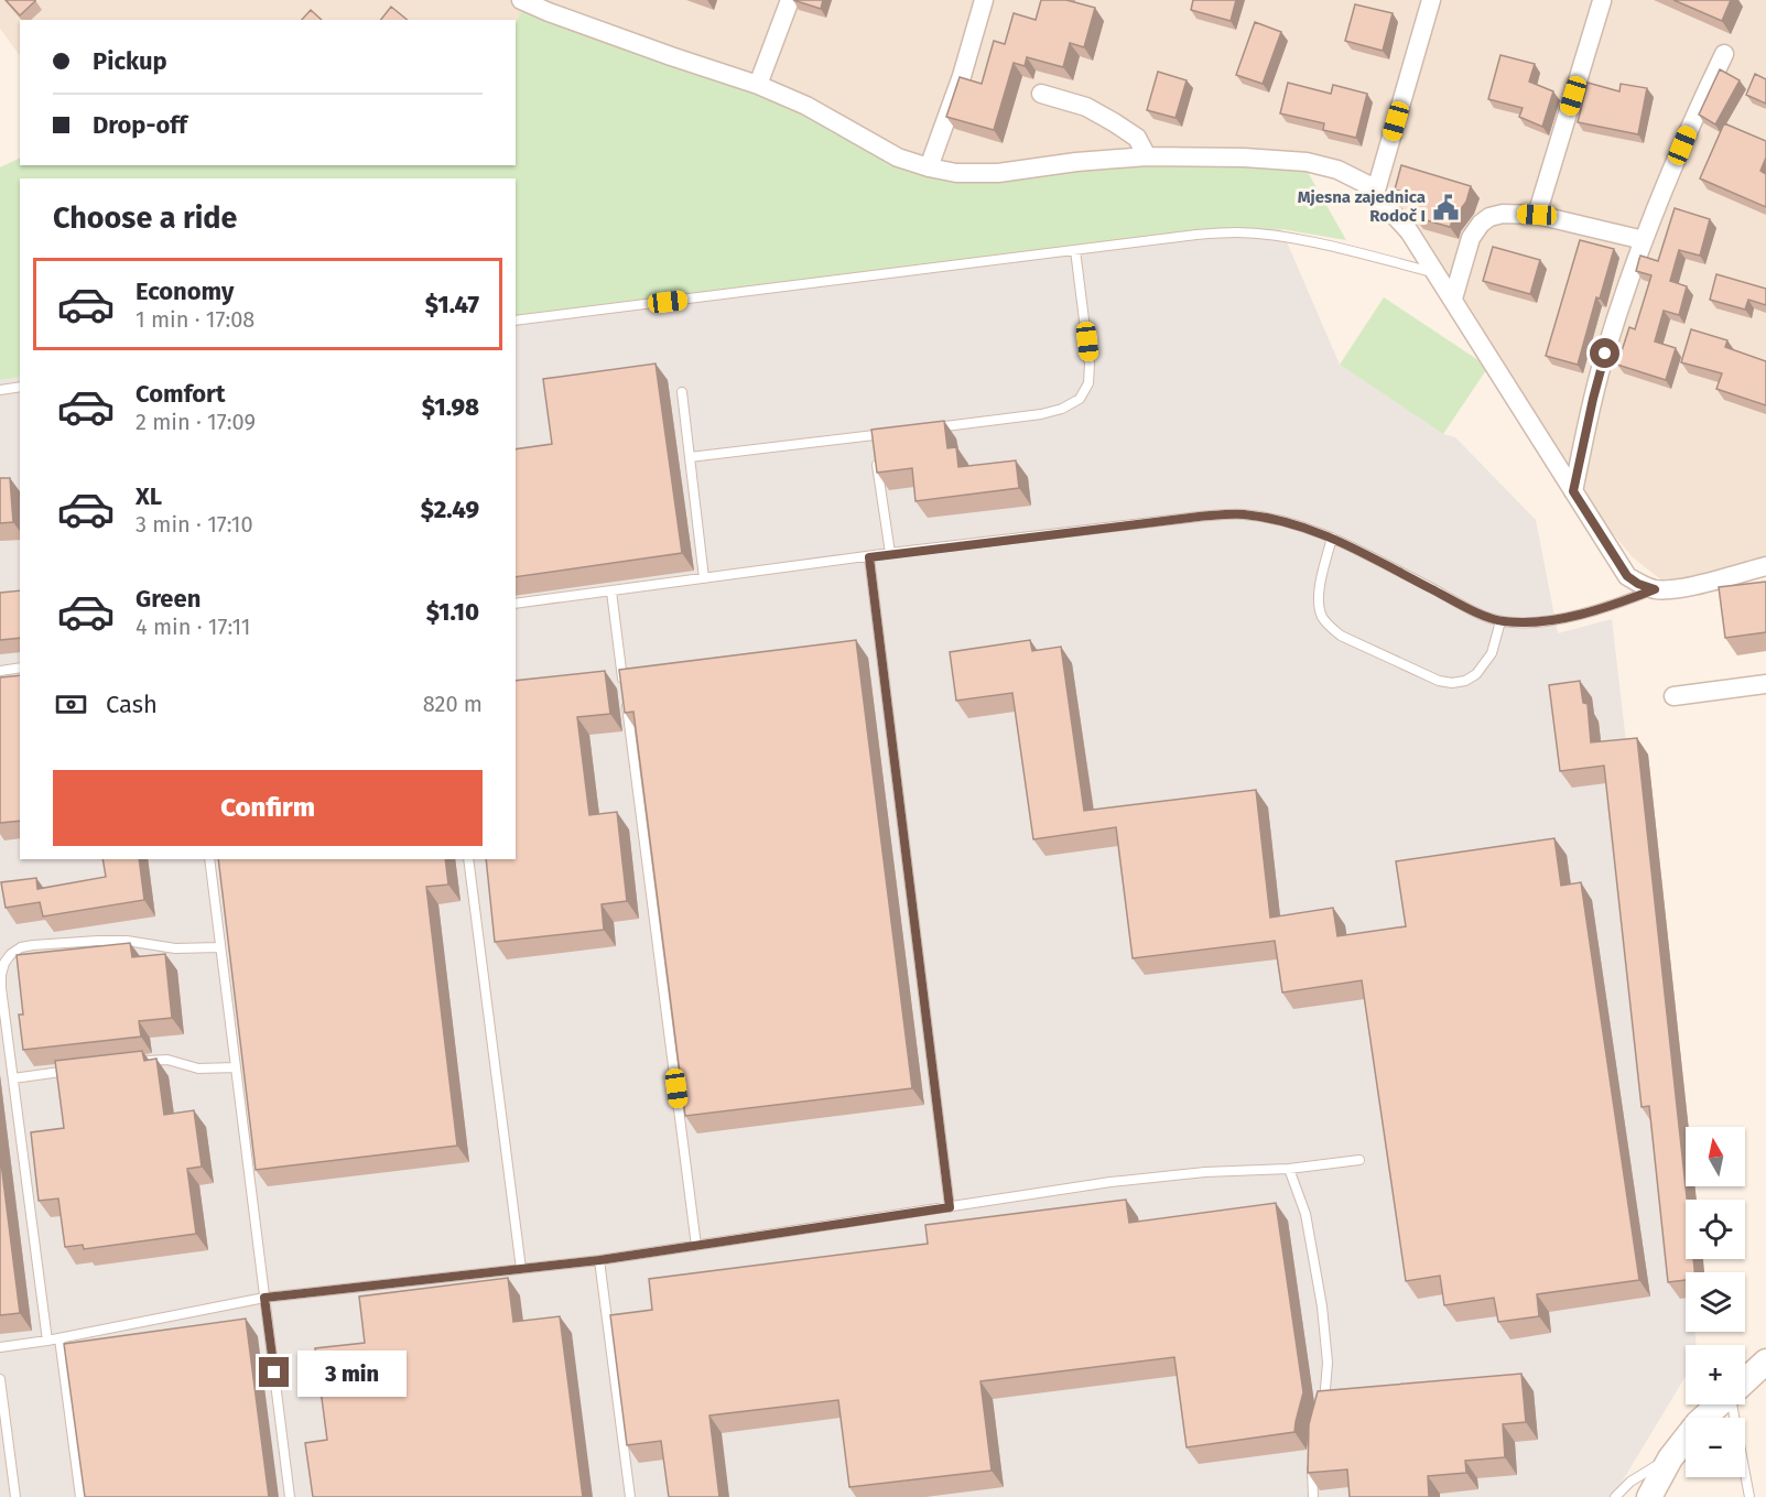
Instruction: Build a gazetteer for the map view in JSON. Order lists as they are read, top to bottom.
{
  "places": {
    "public building": ["Mjesna zajednica Rodoč I"]
  },
  "north": "top",
  "page": {
    "banner": ["Pickup", "Drop-off"],
    "heading": "Choose a ride",
    "list": [
      {
        "name": "Economy",
        "note": "1 min · 17:08",
        "value": "$1.47"
      },
      {
        "name": "Comfort",
        "note": "2 min · 17:09",
        "value": "$1.98"
      },
      {
        "name": "XL",
        "note": "3 min · 17:10",
        "value": "$2.49"
      },
      {
        "name": "Green",
        "note": "4 min · 17:11",
        "value": "$1.10"
      }
    ],
    "pay": ["Cash", "820 m"],
    "buttons": "Confirm",
    "map_buttons": ["+", "−"],
    "bubble": "3 min"
  }
}
